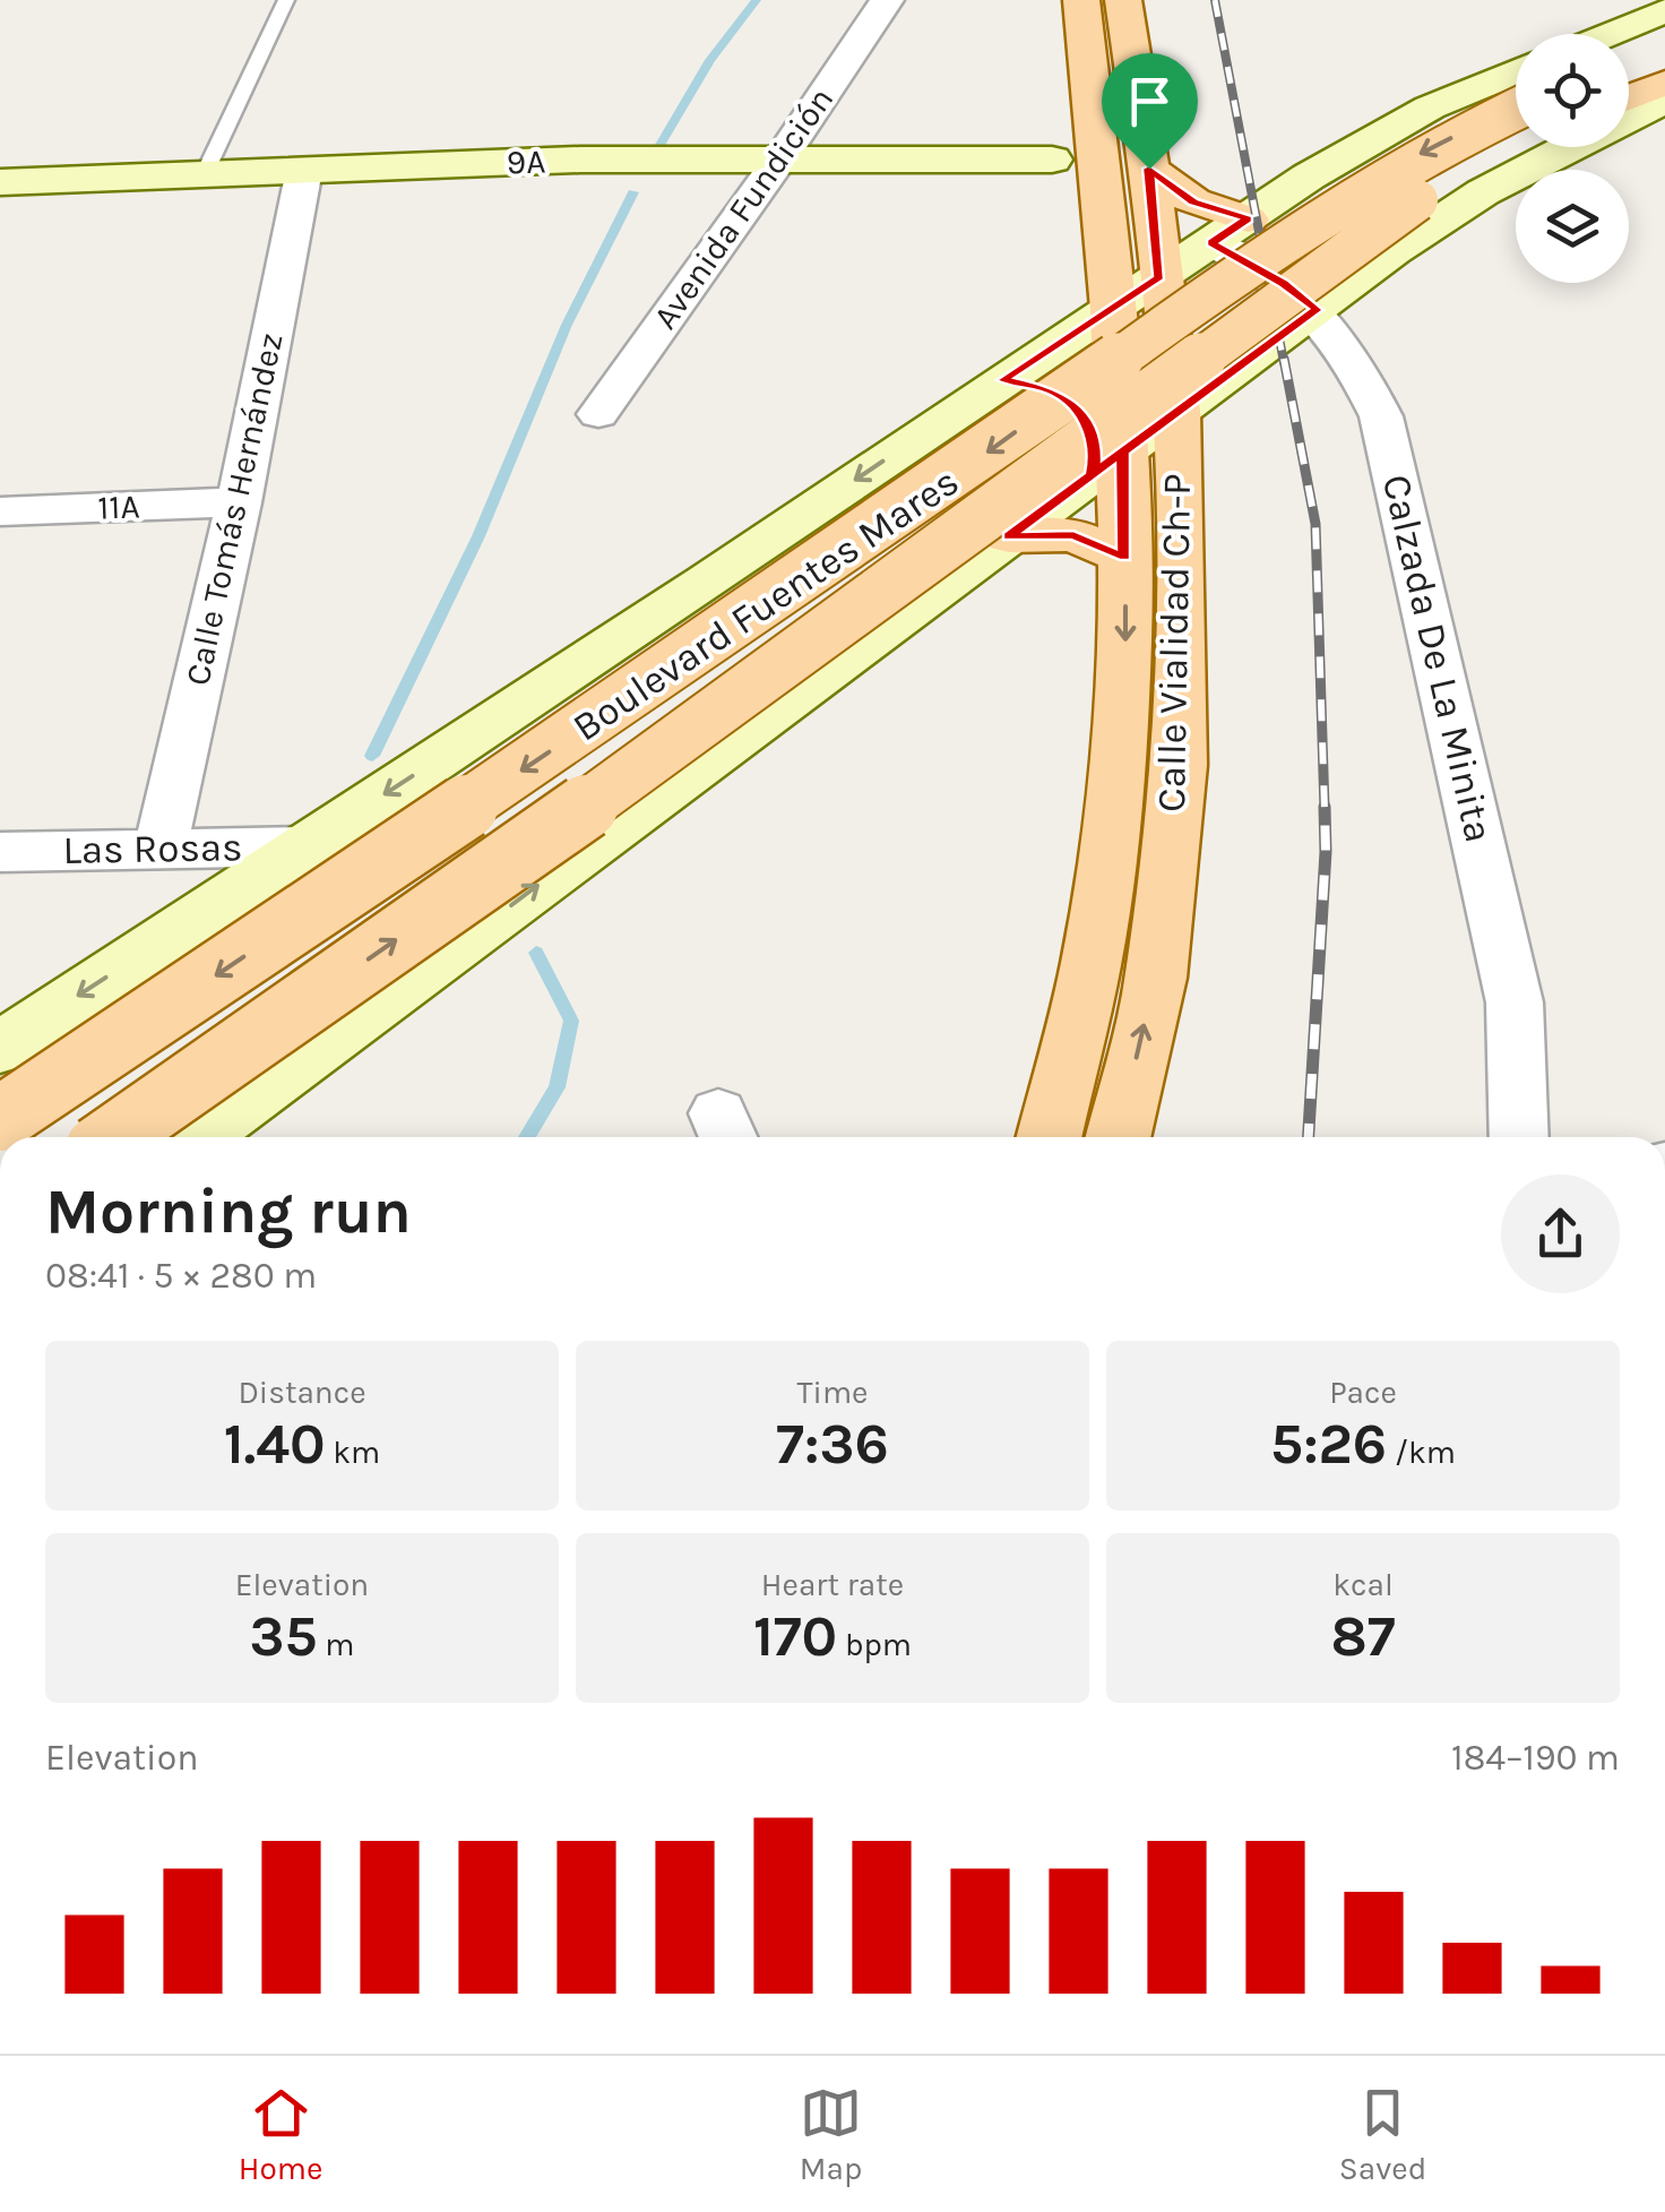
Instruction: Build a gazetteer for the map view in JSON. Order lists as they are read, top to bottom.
{
  "streets": {
    "main road": ["Boulevard Fuentes Mares", "Calle Vialidad Ch-P"],
    "street": [
      "9A",
      "Avenida Fundición",
      "11A",
      "Calle Tomás Hernández",
      "Calzada De La Minita",
      "Las Rosas"
    ]
  },
  "crossings": [
    ["9A", "Avenida Fundición"],
    ["9A", "Calle Tomás Hernández"],
    ["11A", "Calle Tomás Hernández"],
    ["Calle Tomás Hernández", "Las Rosas"]
  ],
  "page": {
    "heading": ["Morning run", "08:41 · 5 × 280 m"],
    "stats": [
      ["Distance", "1.40 km"],
      ["Time", "7:36"],
      ["Pace", "5:26 /km"],
      ["Elevation", "35 m"],
      ["Heart rate", "170 bpm"],
      ["kcal", "87"]
    ],
    "chart": ["Elevation", "184–190 m"],
    "tabs": ["Home", "Map", "Saved"]
  }
}
